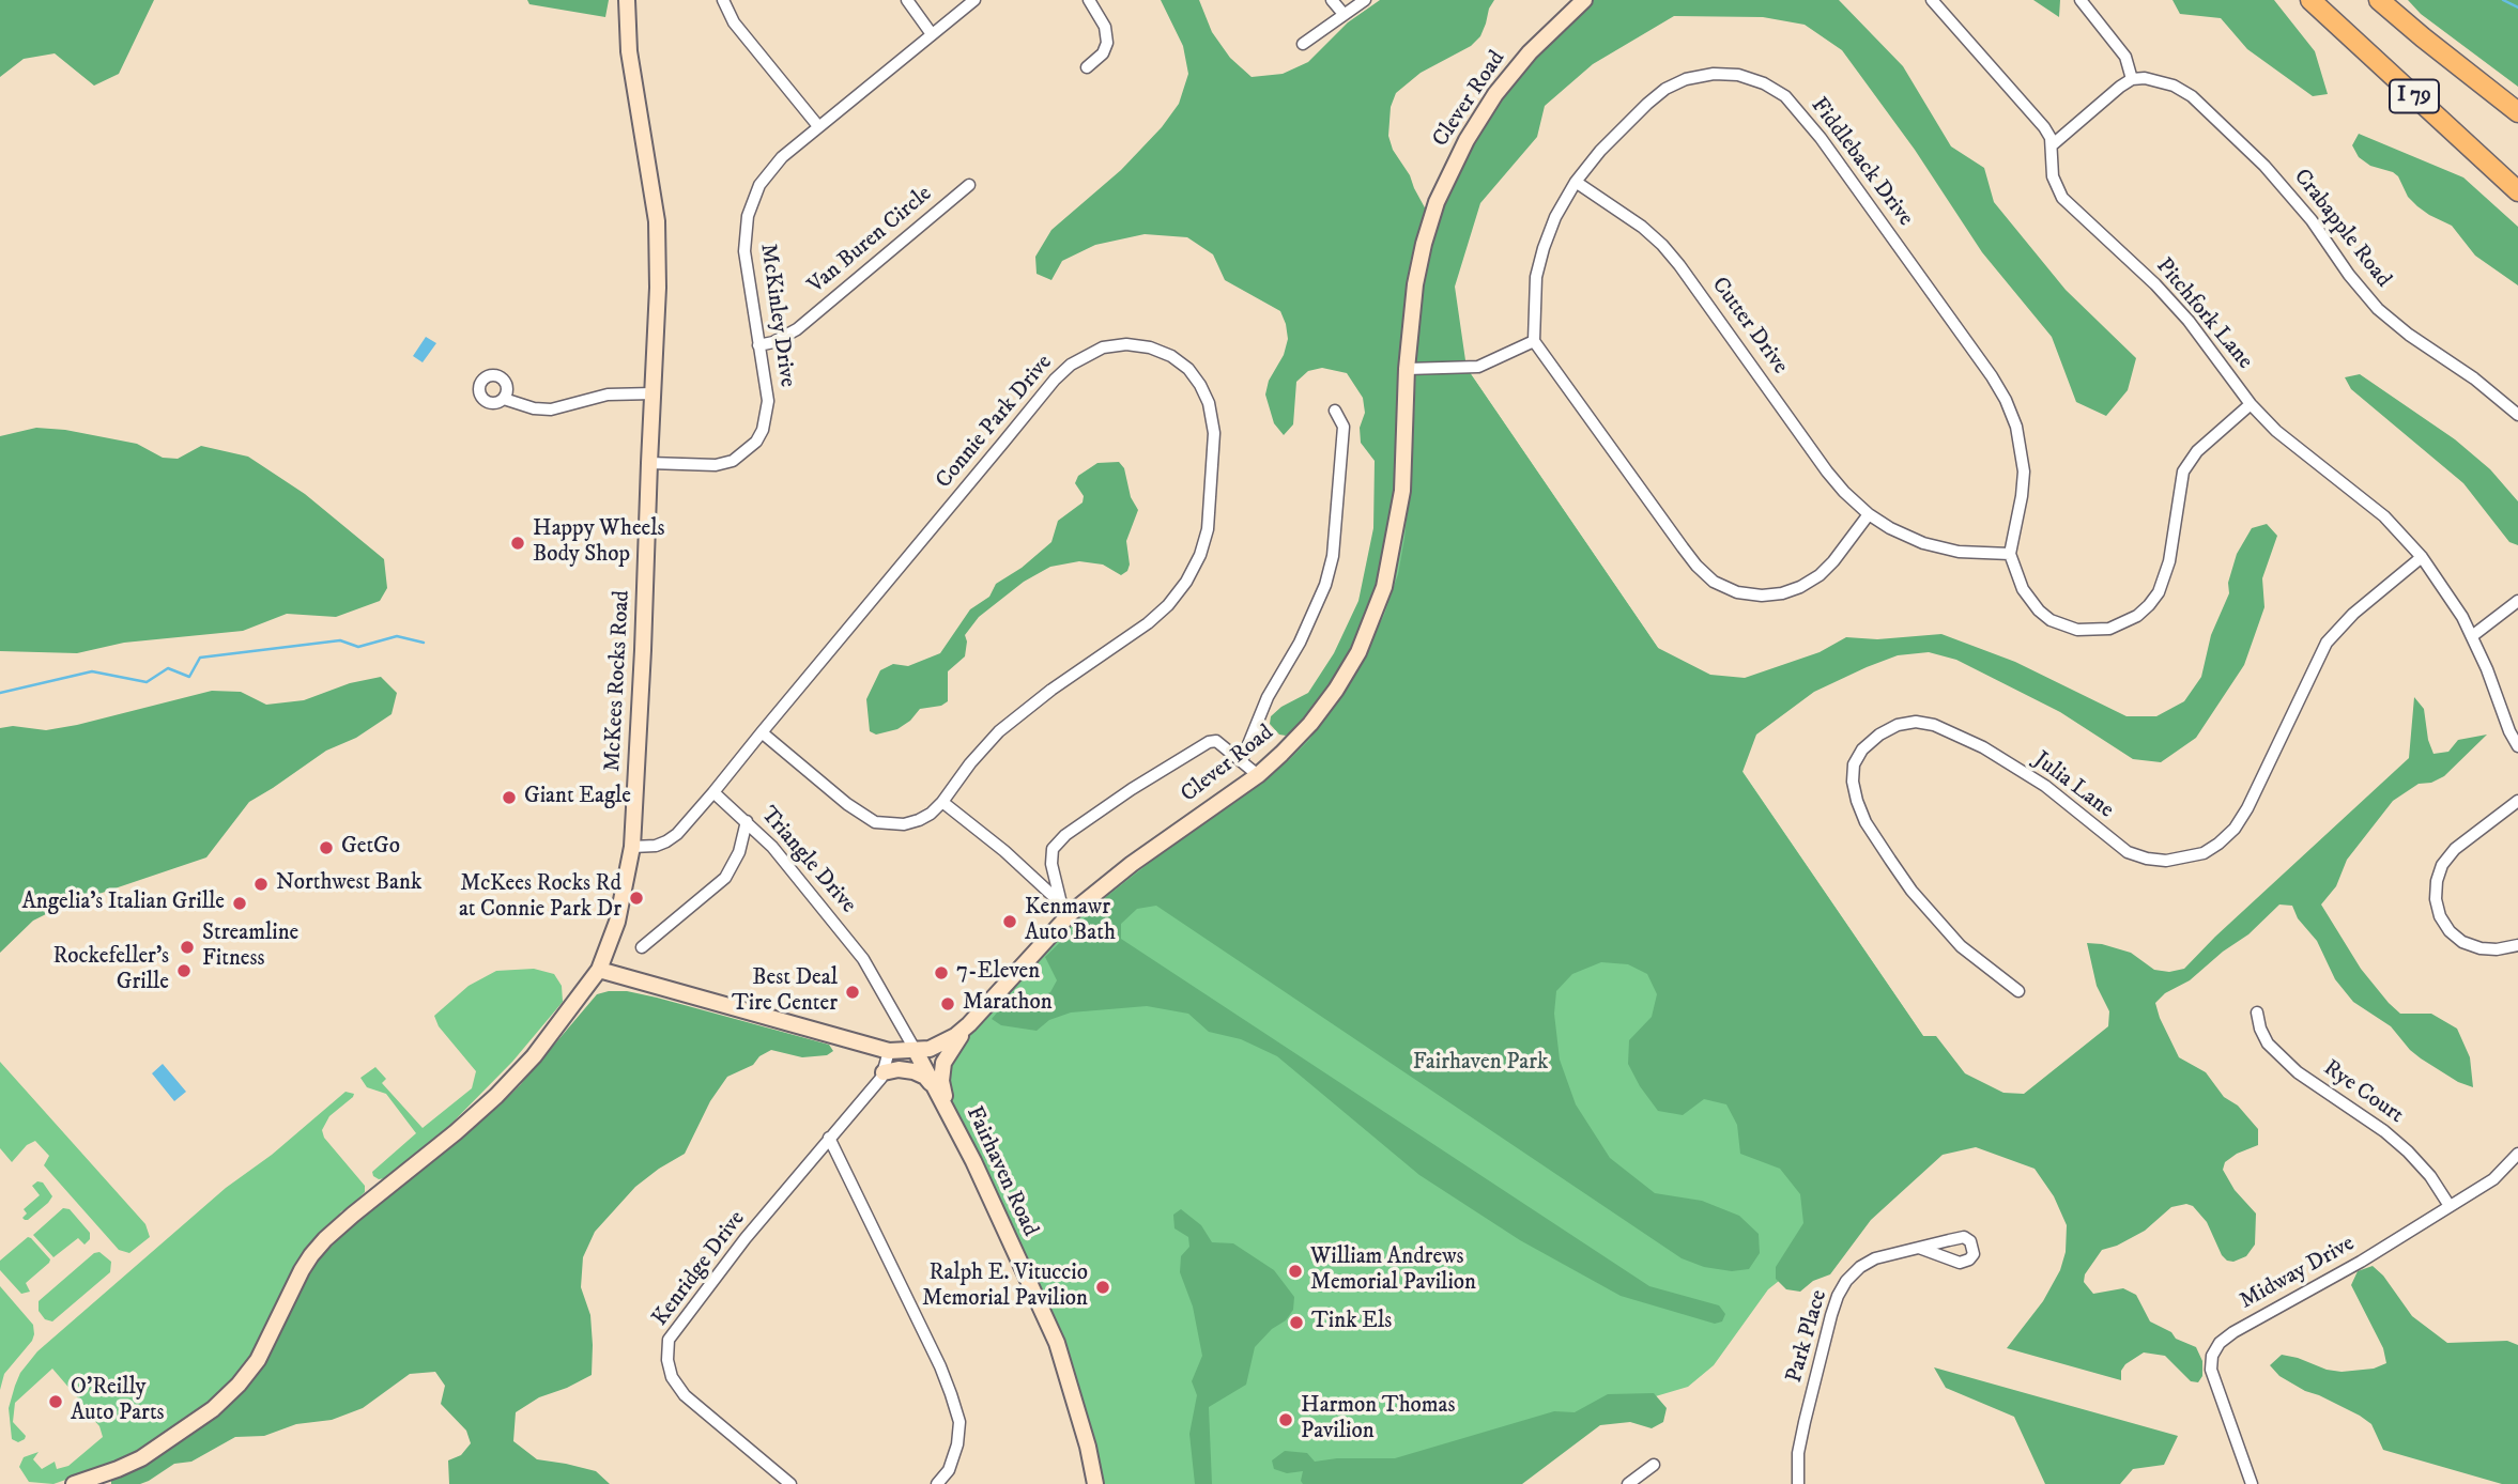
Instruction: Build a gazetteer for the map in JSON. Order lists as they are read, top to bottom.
{
  "streets": {
    "highway": ["I 79"],
    "street": [
      "Clever Road",
      "Fiddleback Drive",
      "Crabapple Road",
      "Van Buren Circle",
      "Pitchfork Lane",
      "McKinley Drive",
      "Cutter Drive",
      "Connie Park Drive",
      "McKees Rocks Road",
      "Julia Lane",
      "Triangle Drive",
      "Rye Court",
      "Fairhaven Road",
      "Kenridge Drive",
      "Midway Drive",
      "Park Place"
    ]
  },
  "crossings": [
    ["Clever Road", "McKees Rocks Road"],
    ["Clever Road", "Triangle Drive"],
    ["Clever Road", "Fairhaven Road"],
    ["Clever Road", "Kenridge Drive"],
    ["Fiddleback Drive", "Cutter Drive"],
    ["Van Buren Circle", "McKinley Drive"],
    ["Pitchfork Lane", "Julia Lane"],
    ["McKinley Drive", "McKees Rocks Road"],
    ["Connie Park Drive", "Triangle Drive"],
    ["Triangle Drive", "Fairhaven Road"],
    ["Rye Court", "Midway Drive"]
  ],
  "parks": ["Fairhaven Park"],
  "places": [
    "Happy Wheels Body Shop",
    "Giant Eagle",
    "GetGo",
    "Northwest Bank",
    "McKees Rocks Rd at Connie Park Dr",
    "Angelia's Italian Grille",
    "Kenmawr Auto Bath",
    "Streamline Fitness",
    "Rockefeller's Grille",
    "7-Eleven",
    "Best Deal Tire Center",
    "Marathon",
    "William Andrews Memorial Pavilion",
    "Ralph E. Vituccio Memorial Pavilion",
    "Tink Els",
    "O'Reilly Auto Parts",
    "Harmon Thomas Pavilion"
  ]
}
